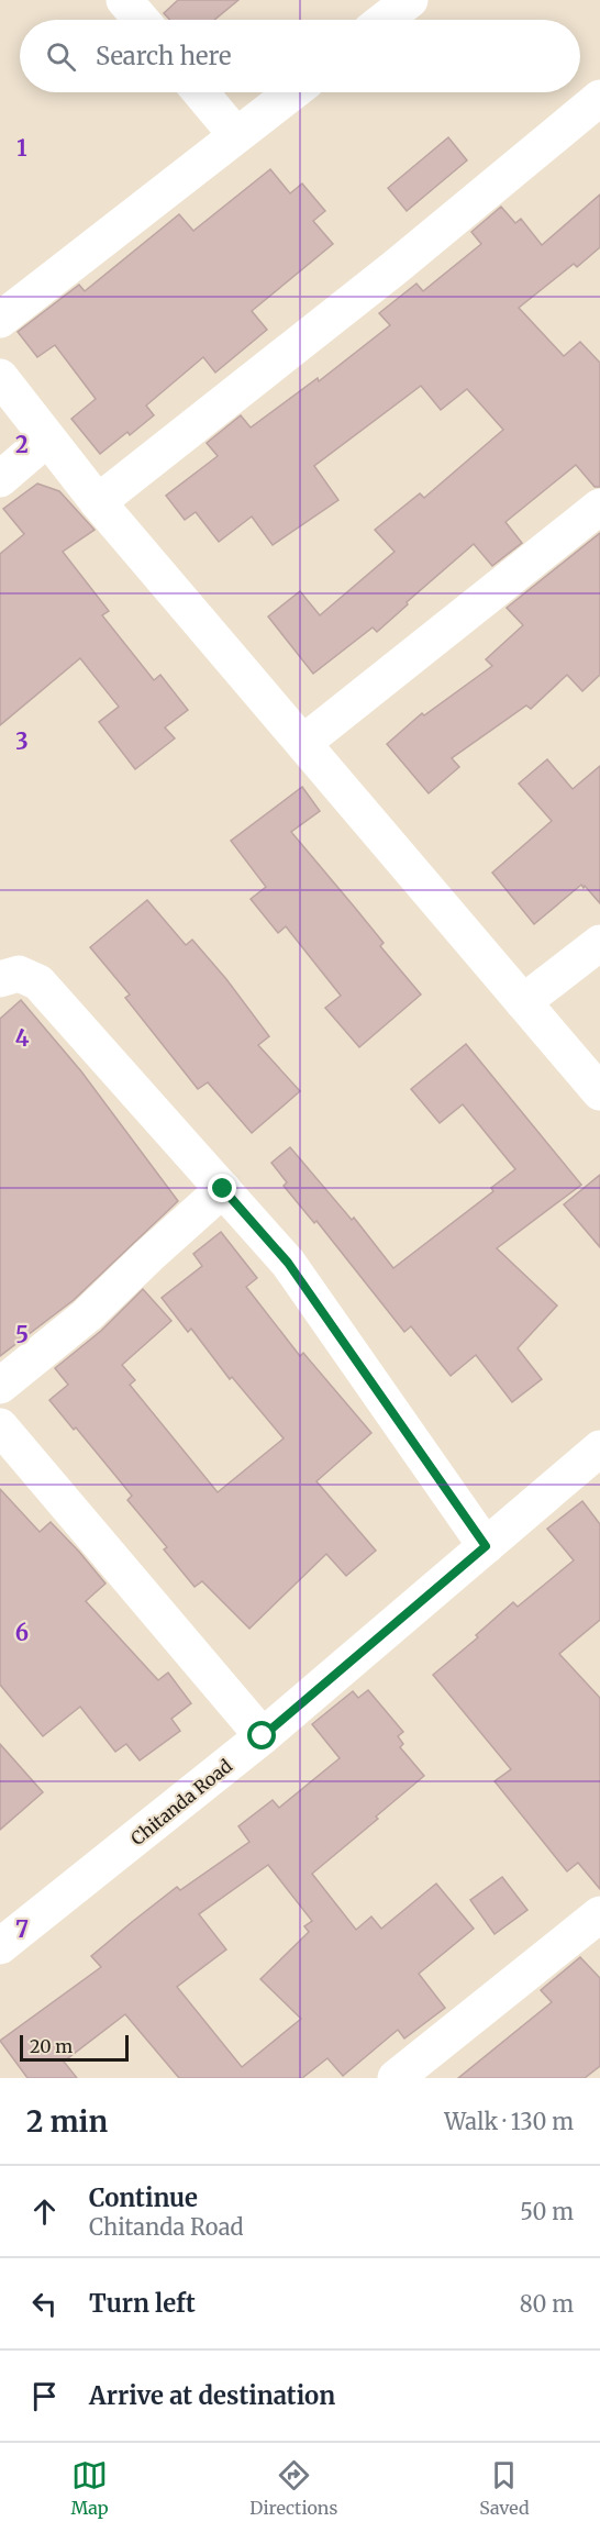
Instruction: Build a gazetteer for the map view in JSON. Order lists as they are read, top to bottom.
{
  "streets": {
    "street": ["Chitanda Road"]
  },
  "scale_bar": "20 m",
  "page": {
    "search": "Search here",
    "scale": "20 m",
    "heading": ["2 min", "Walk · 130 m"],
    "list": [
      ["Continue", "Chitanda Road", "50 m"],
      ["Turn left", "80 m"],
      "Arrive at destination"
    ],
    "nav": ["Map", "Directions", "Saved"]
  },
  "grid": {
    "rows": [
      "1",
      "2",
      "3",
      "4",
      "5",
      "6",
      "7"
    ]
  }
}
